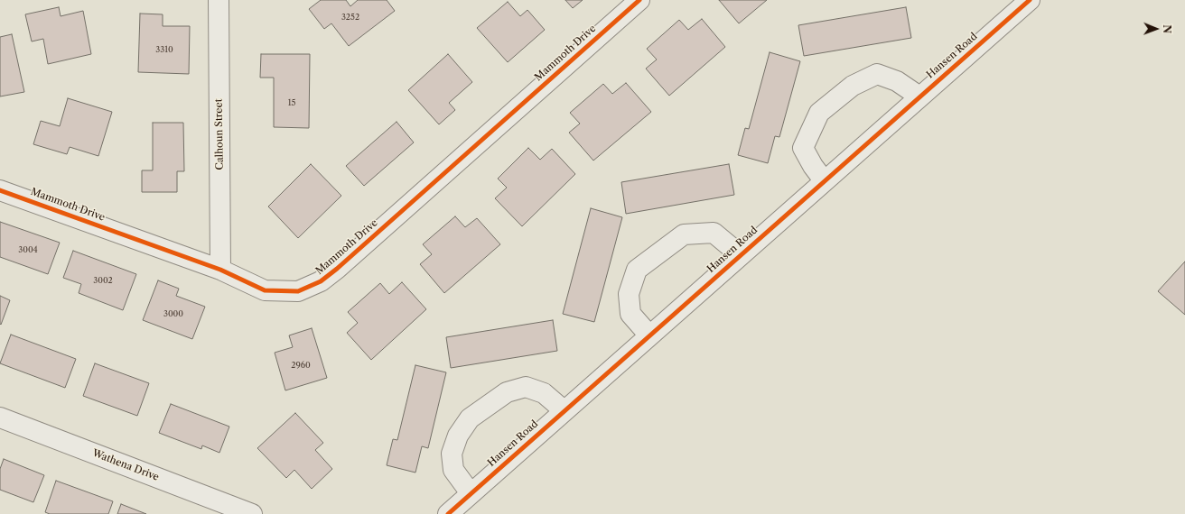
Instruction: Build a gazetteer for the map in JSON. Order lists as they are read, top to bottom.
{
  "streets": {
    "street": [
      "Mammoth Drive",
      "Hansen Road",
      "Calhoun Street",
      "Wathena Drive"
    ]
  },
  "crossings": [
    ["Mammoth Drive", "Calhoun Street"]
  ],
  "house_numbers": [
    "3252",
    "3310",
    "15",
    "3004",
    "3002",
    "3000",
    "2960"
  ],
  "north": "right"
}
